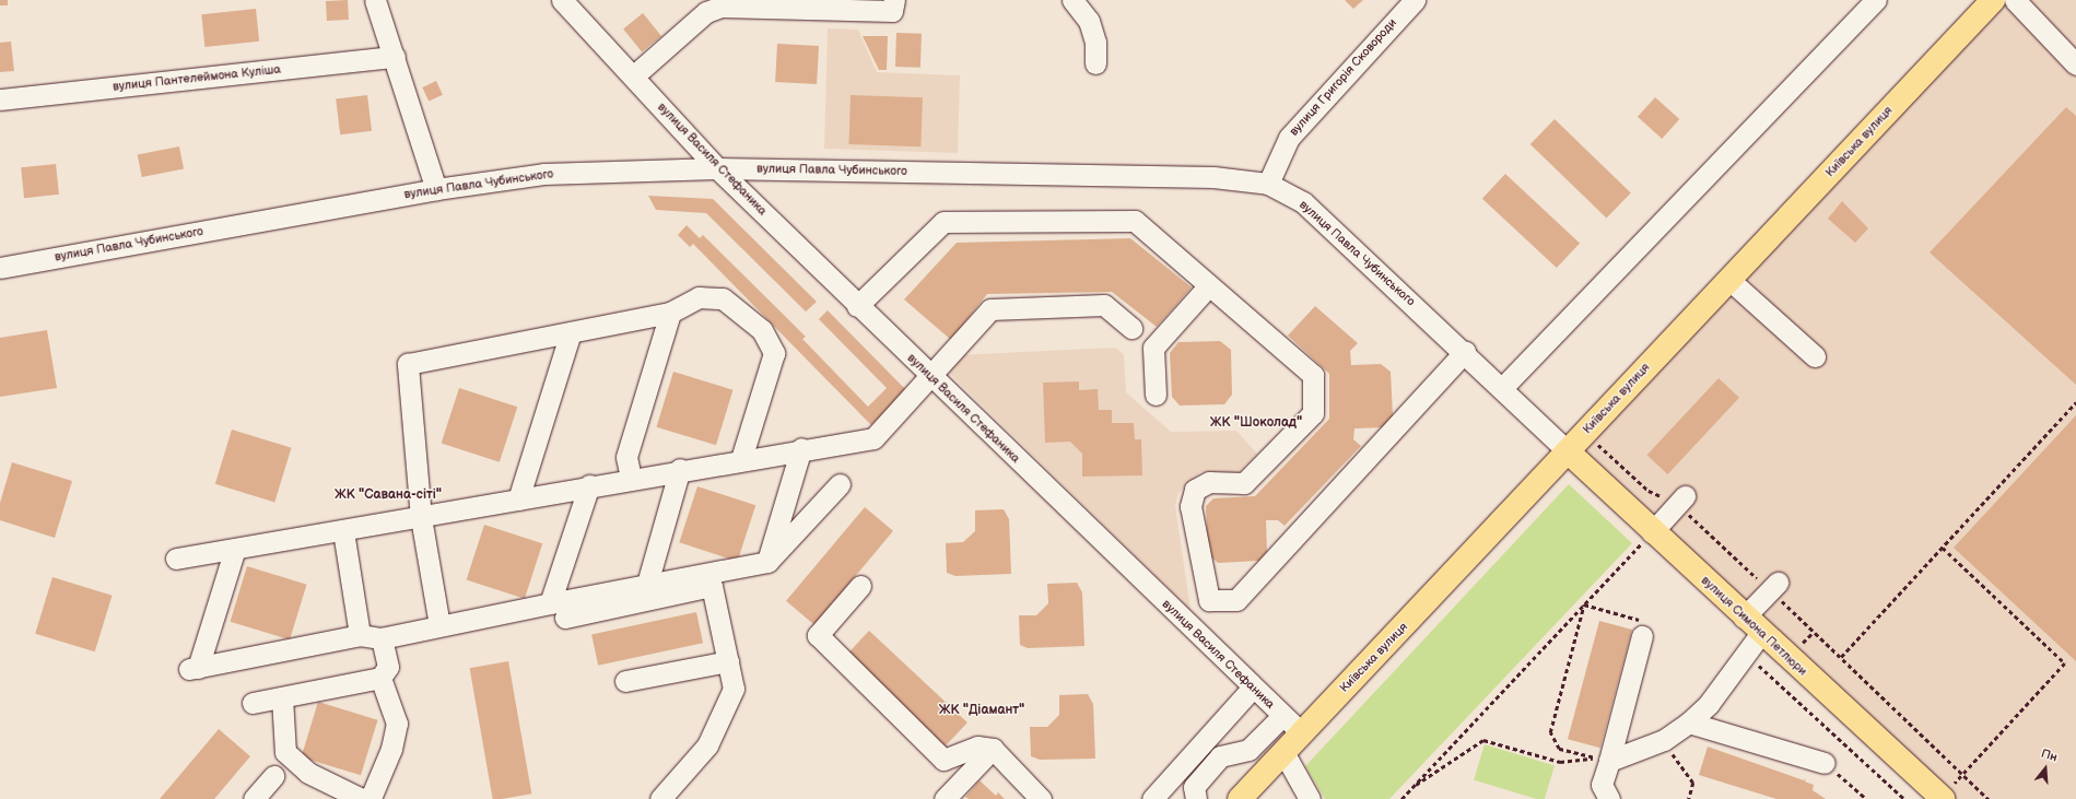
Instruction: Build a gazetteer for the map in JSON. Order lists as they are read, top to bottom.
{
  "streets": {
    "main road": ["Київська вулиця", "вулиця Симона Петлюри"],
    "street": [
      "вулиця Григорія Сковороди",
      "вулиця Пантелеймона Куліша",
      "вулиця Василя Стефаника",
      "вулиця Павла Чубинського"
    ]
  },
  "crossings": [
    ["вулиця Григорія Сковороди", "вулиця Павла Чубинського"],
    ["Київська вулиця", "вулиця Василя Стефаника"],
    ["Київська вулиця", "вулиця Павла Чубинського"],
    ["Київська вулиця", "вулиця Симона Петлюри"],
    ["вулиця Василя Стефаника", "вулиця Павла Чубинського"],
    ["вулиця Павла Чубинського", "вулиця Симона Петлюри"]
  ],
  "districts": ["ЖК \"Шоколад\"", "ЖК \"Савана-сіті\"", "ЖК \"Діамант\""],
  "north": "top"
}
